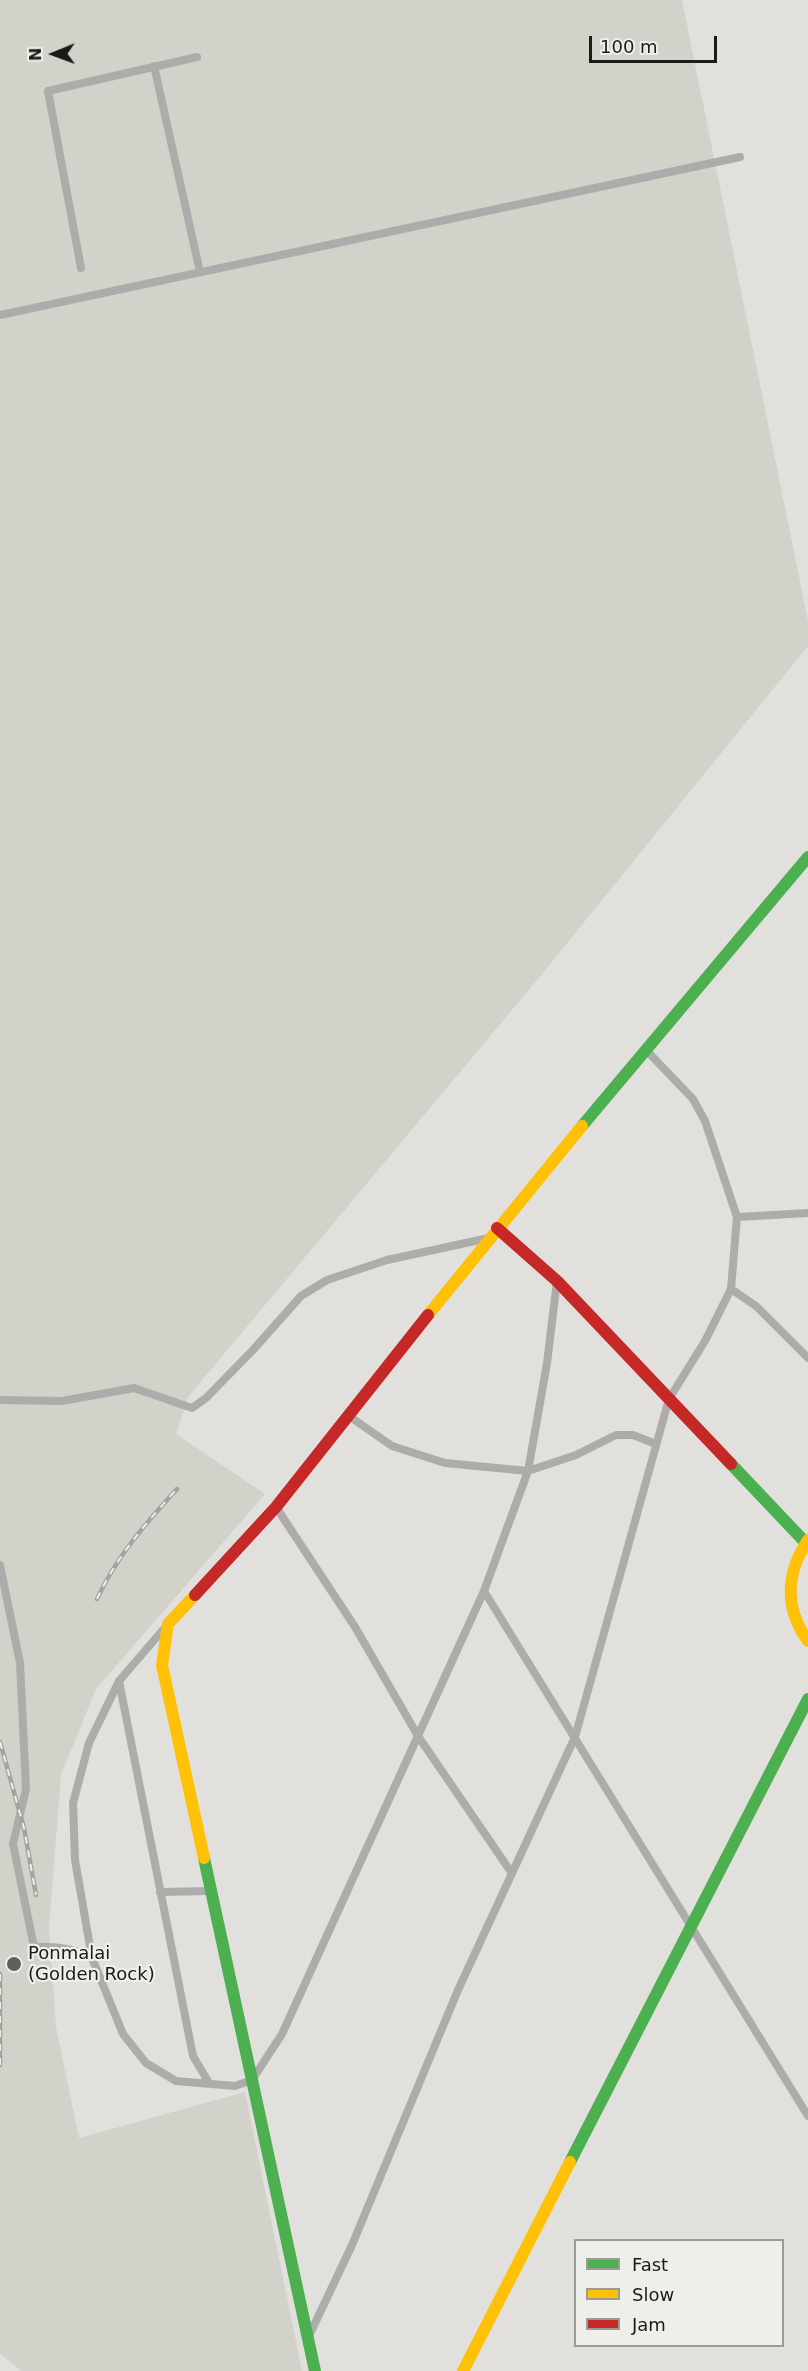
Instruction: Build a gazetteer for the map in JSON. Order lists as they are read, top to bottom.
{
  "places": ["Ponmalai (Golden Rock)"],
  "legend": ["Fast", "Slow", "Jam"],
  "scale_bar": "100 m",
  "north": "left"
}
